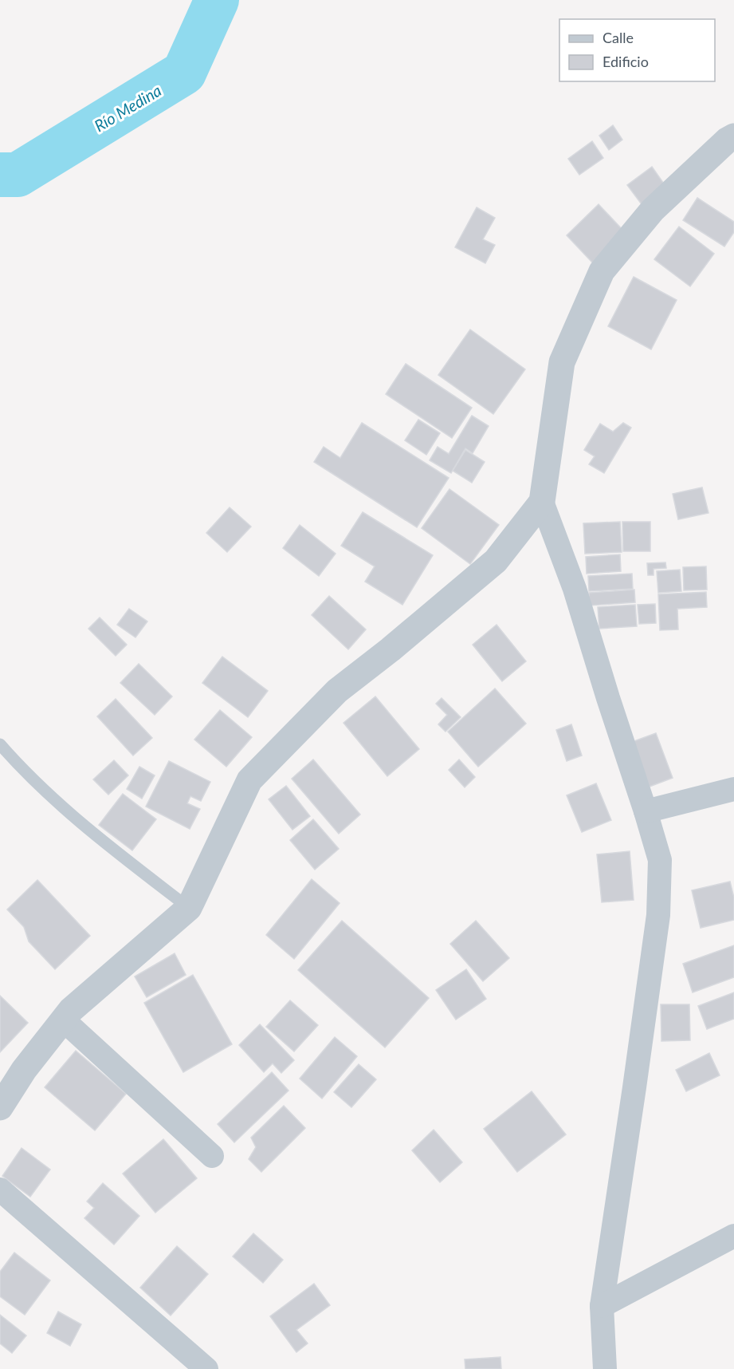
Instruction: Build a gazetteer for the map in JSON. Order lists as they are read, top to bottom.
{
  "water": ["Río Medina"],
  "legend": ["Calle", "Edificio"]
}
